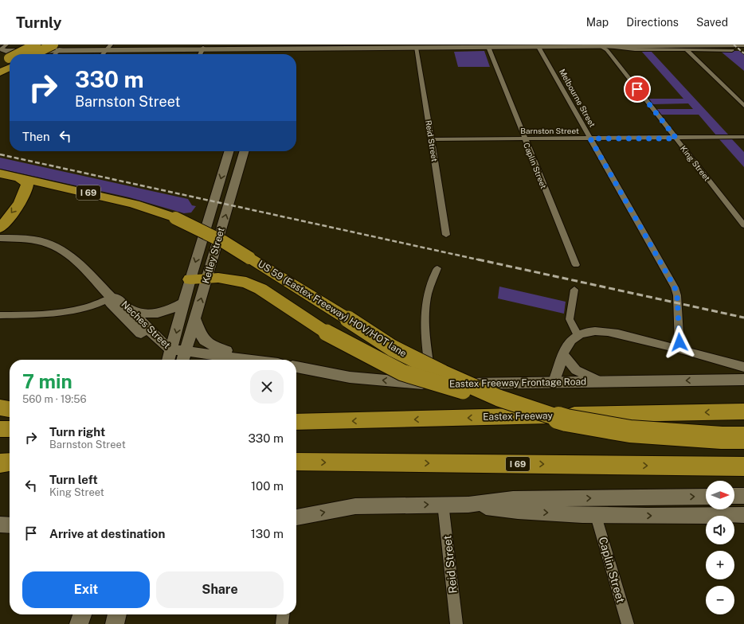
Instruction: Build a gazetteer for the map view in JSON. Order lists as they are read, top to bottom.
{
  "streets": {
    "highway": ["I 69", "US 59 (Eastex Freeway) HOV/HOT lane", "Eastex Freeway"],
    "main road": ["Kelley Street", "Neches Street", "Eastex Freeway Frontage Road"],
    "street": [
      "Melbourne Street",
      "Barnston Street",
      "Reid Street",
      "King Street",
      "Caplin Street"
    ]
  },
  "crossings": [
    ["Melbourne Street", "Barnston Street"],
    ["Barnston Street", "Reid Street"],
    ["Barnston Street", "King Street"],
    ["Barnston Street", "Caplin Street"],
    ["Kelley Street", "Neches Street"]
  ],
  "one_way": ["Eastex Freeway Frontage Road"],
  "north": "right",
  "page": {
    "header": "Turnly",
    "nav": ["Map", "Directions", "Saved"],
    "turn": ["330 m", "Barnston Street"],
    "then": "Then",
    "heading": ["7 min", "560 m · 19:56"],
    "list": [
      {
        "name": "Turn right",
        "note": "Barnston Street",
        "value": "330 m"
      },
      {
        "name": "Turn left",
        "note": "King Street",
        "value": "100 m"
      },
      {
        "name": "Arrive at destination",
        "value": "130 m"
      }
    ],
    "map_buttons": ["+", "−"],
    "buttons": ["Exit", "Share"]
  }
}
